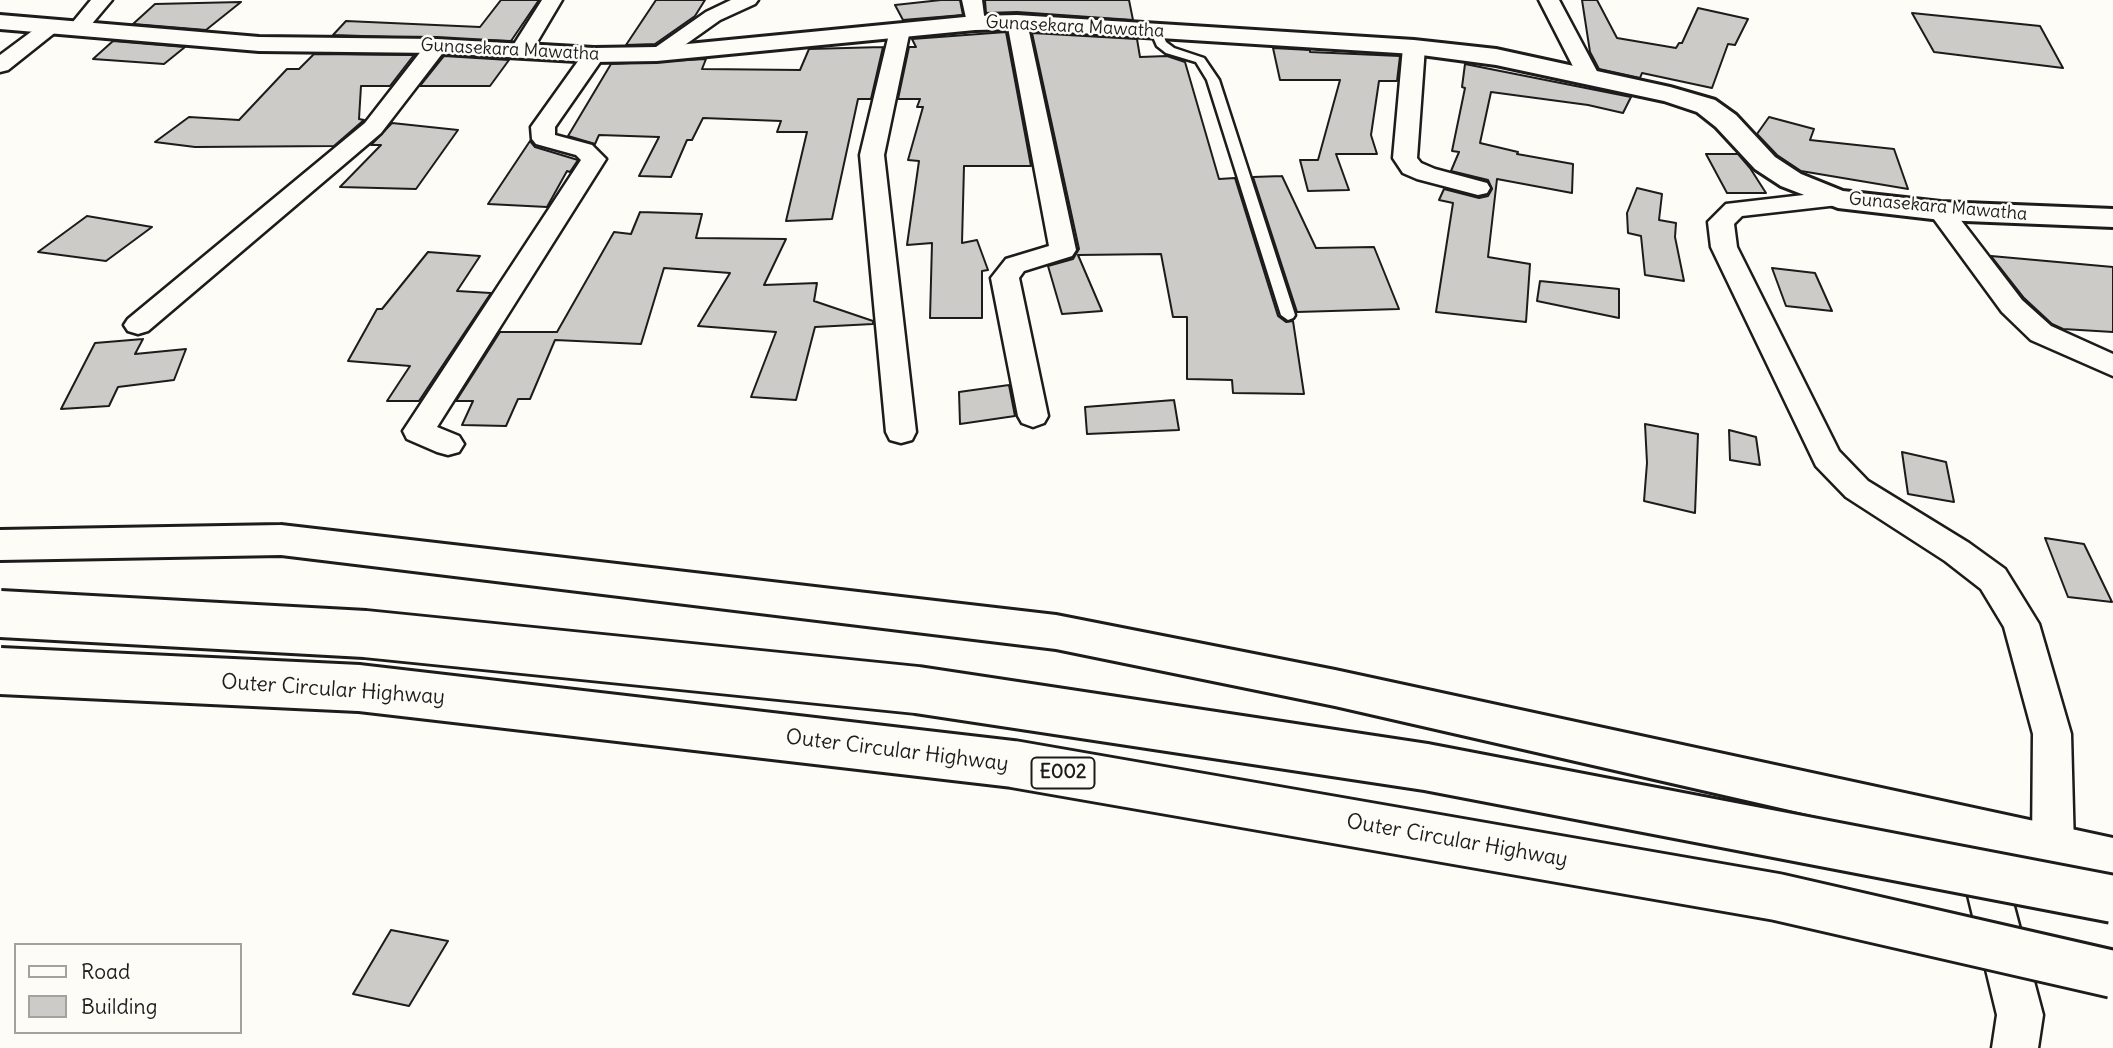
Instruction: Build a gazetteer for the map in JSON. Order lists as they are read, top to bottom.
{
  "streets": {
    "main road": ["Gunasekara Mawatha", "Outer Circular Highway", "E002"]
  },
  "legend": ["Road", "Building"]
}
